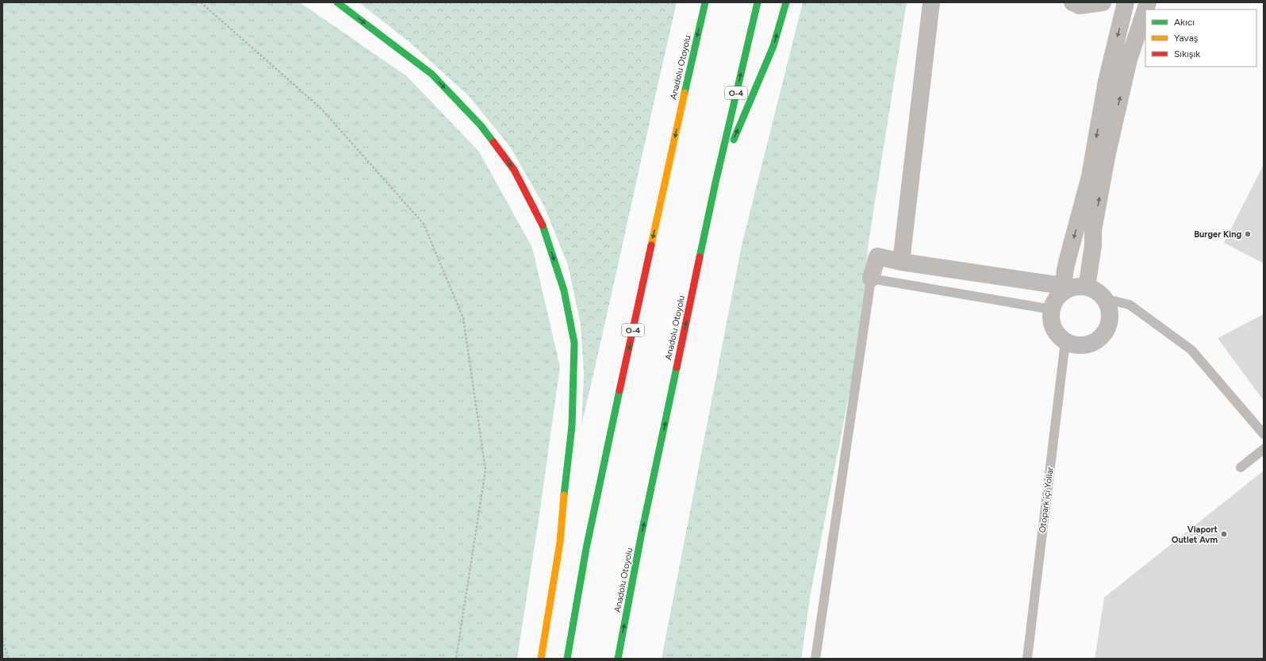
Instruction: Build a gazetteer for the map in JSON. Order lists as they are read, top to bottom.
{
  "streets": {
    "highway": ["Anadolu Otoyolu", "O-4"],
    "lane": ["Otopark içi Yollar"]
  },
  "places": ["Burger King", "Viaport Outlet Avm"],
  "legend": ["Akıcı", "Yavaş", "Sıkışık"]
}
